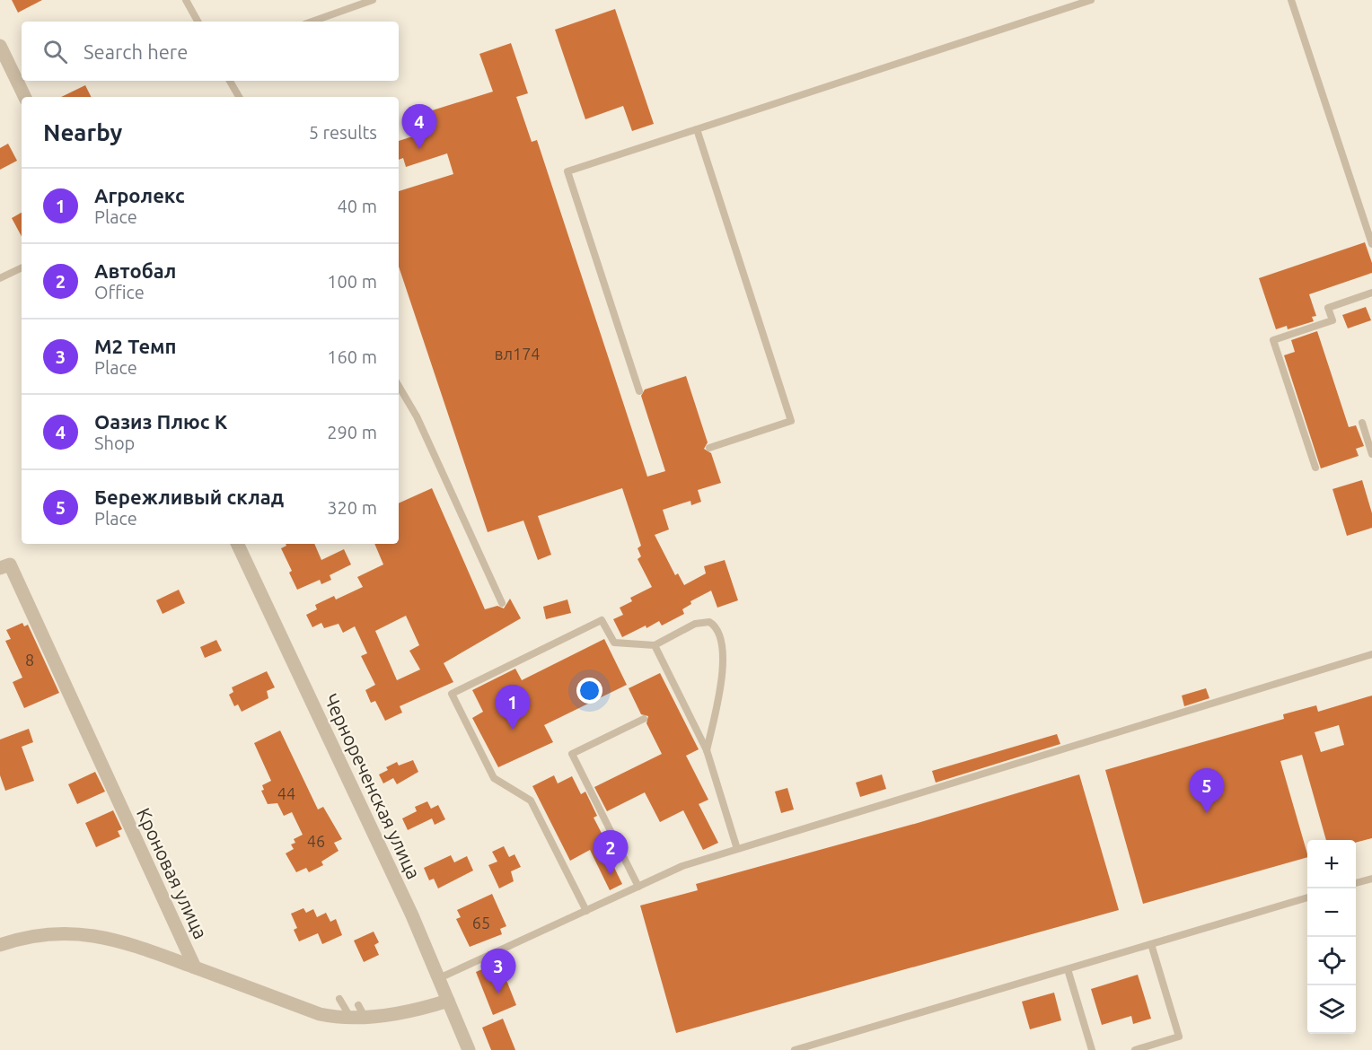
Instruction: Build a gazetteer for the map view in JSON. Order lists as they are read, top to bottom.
{
  "streets": {
    "street": ["Чернореченская улица", "Кроновая улица"]
  },
  "crossings": [
    ["Чернореченская улица", "Кроновая улица"]
  ],
  "house_numbers": [
    "вл174",
    "8",
    "44",
    "46",
    "65"
  ],
  "page": {
    "search": "Search here",
    "heading": ["Nearby", "5 results"],
    "pins": [
      "4",
      "1",
      "5",
      "2",
      "3"
    ],
    "list": [
      {
        "mark": "1",
        "name": "Агролекс",
        "note": "Place",
        "value": "40 m"
      },
      {
        "mark": "2",
        "name": "Автобал",
        "note": "Office",
        "value": "100 m"
      },
      {
        "mark": "3",
        "name": "М2 Темп",
        "note": "Place",
        "value": "160 m"
      },
      {
        "mark": "4",
        "name": "Оазиз Плюс К",
        "note": "Shop",
        "value": "290 m"
      },
      {
        "mark": "5",
        "name": "Бережливый склад",
        "note": "Place",
        "value": "320 m"
      }
    ],
    "map_buttons": ["+", "−"]
  }
}
